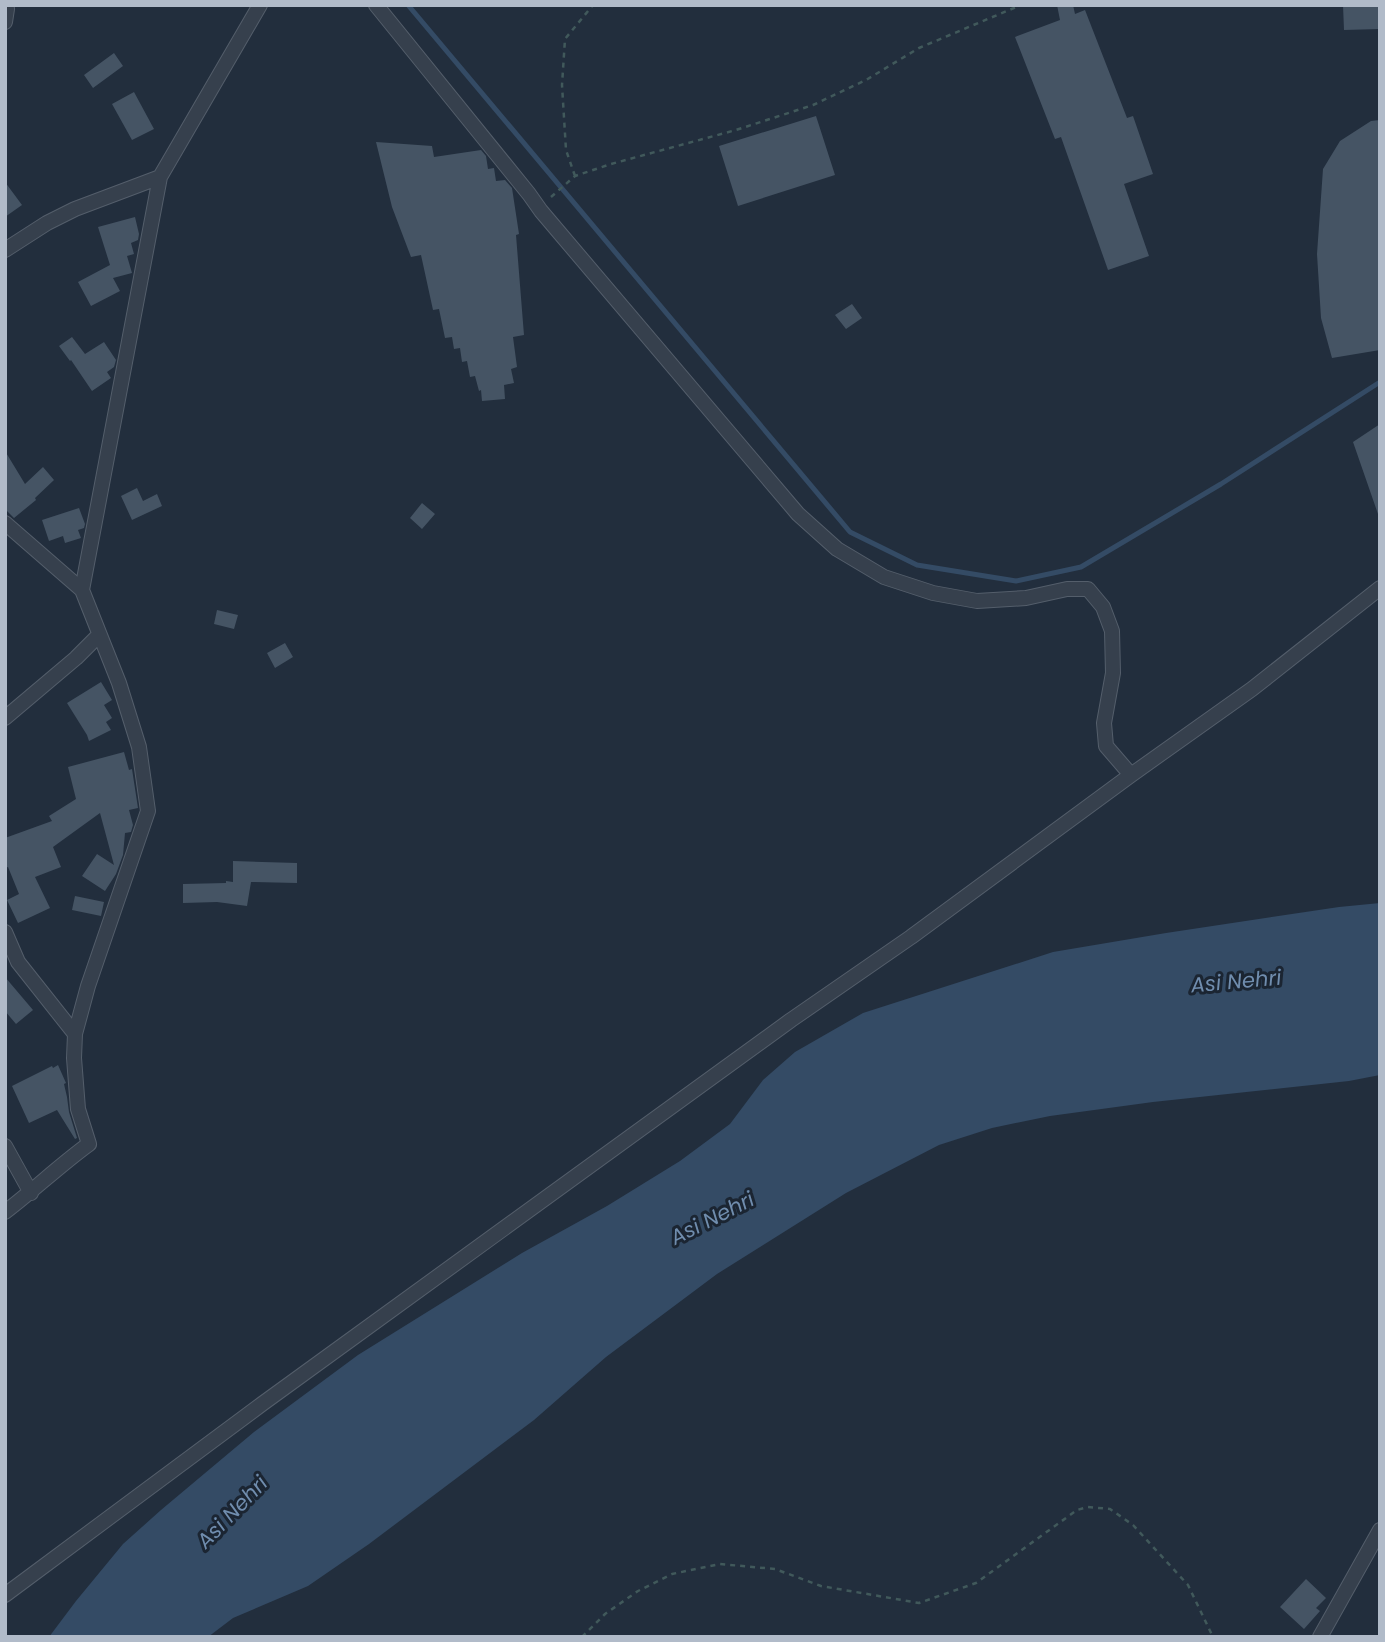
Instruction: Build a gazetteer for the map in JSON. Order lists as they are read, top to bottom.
{
  "water": ["Asi Nehri"]
}
